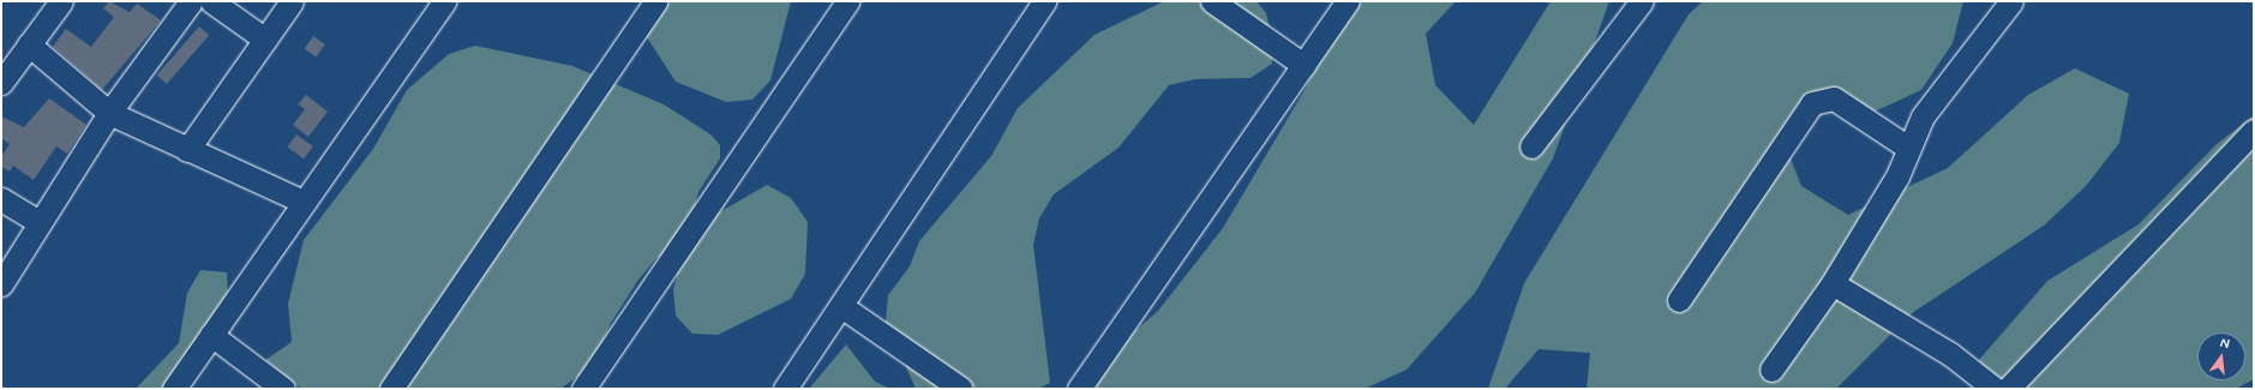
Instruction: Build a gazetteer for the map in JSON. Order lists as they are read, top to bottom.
{
  "north": "top"
}
